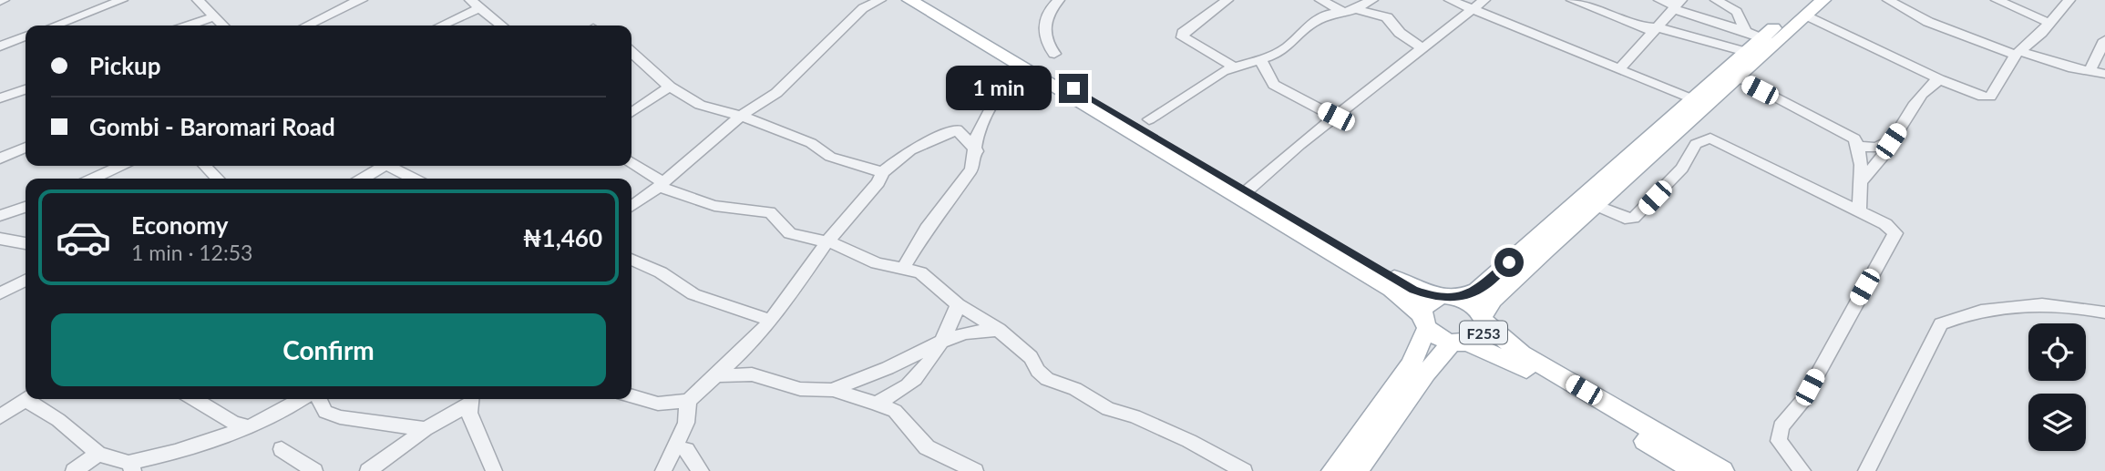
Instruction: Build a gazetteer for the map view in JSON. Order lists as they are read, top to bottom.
{
  "streets": {
    "main road": ["F253"]
  },
  "page": {
    "banner": ["Pickup", "Gombi - Baromari Road"],
    "bubble": "1 min",
    "list": [
      {
        "name": "Economy",
        "note": "1 min · 12:53",
        "value": "₦1,460"
      }
    ],
    "buttons": "Confirm"
  }
}
